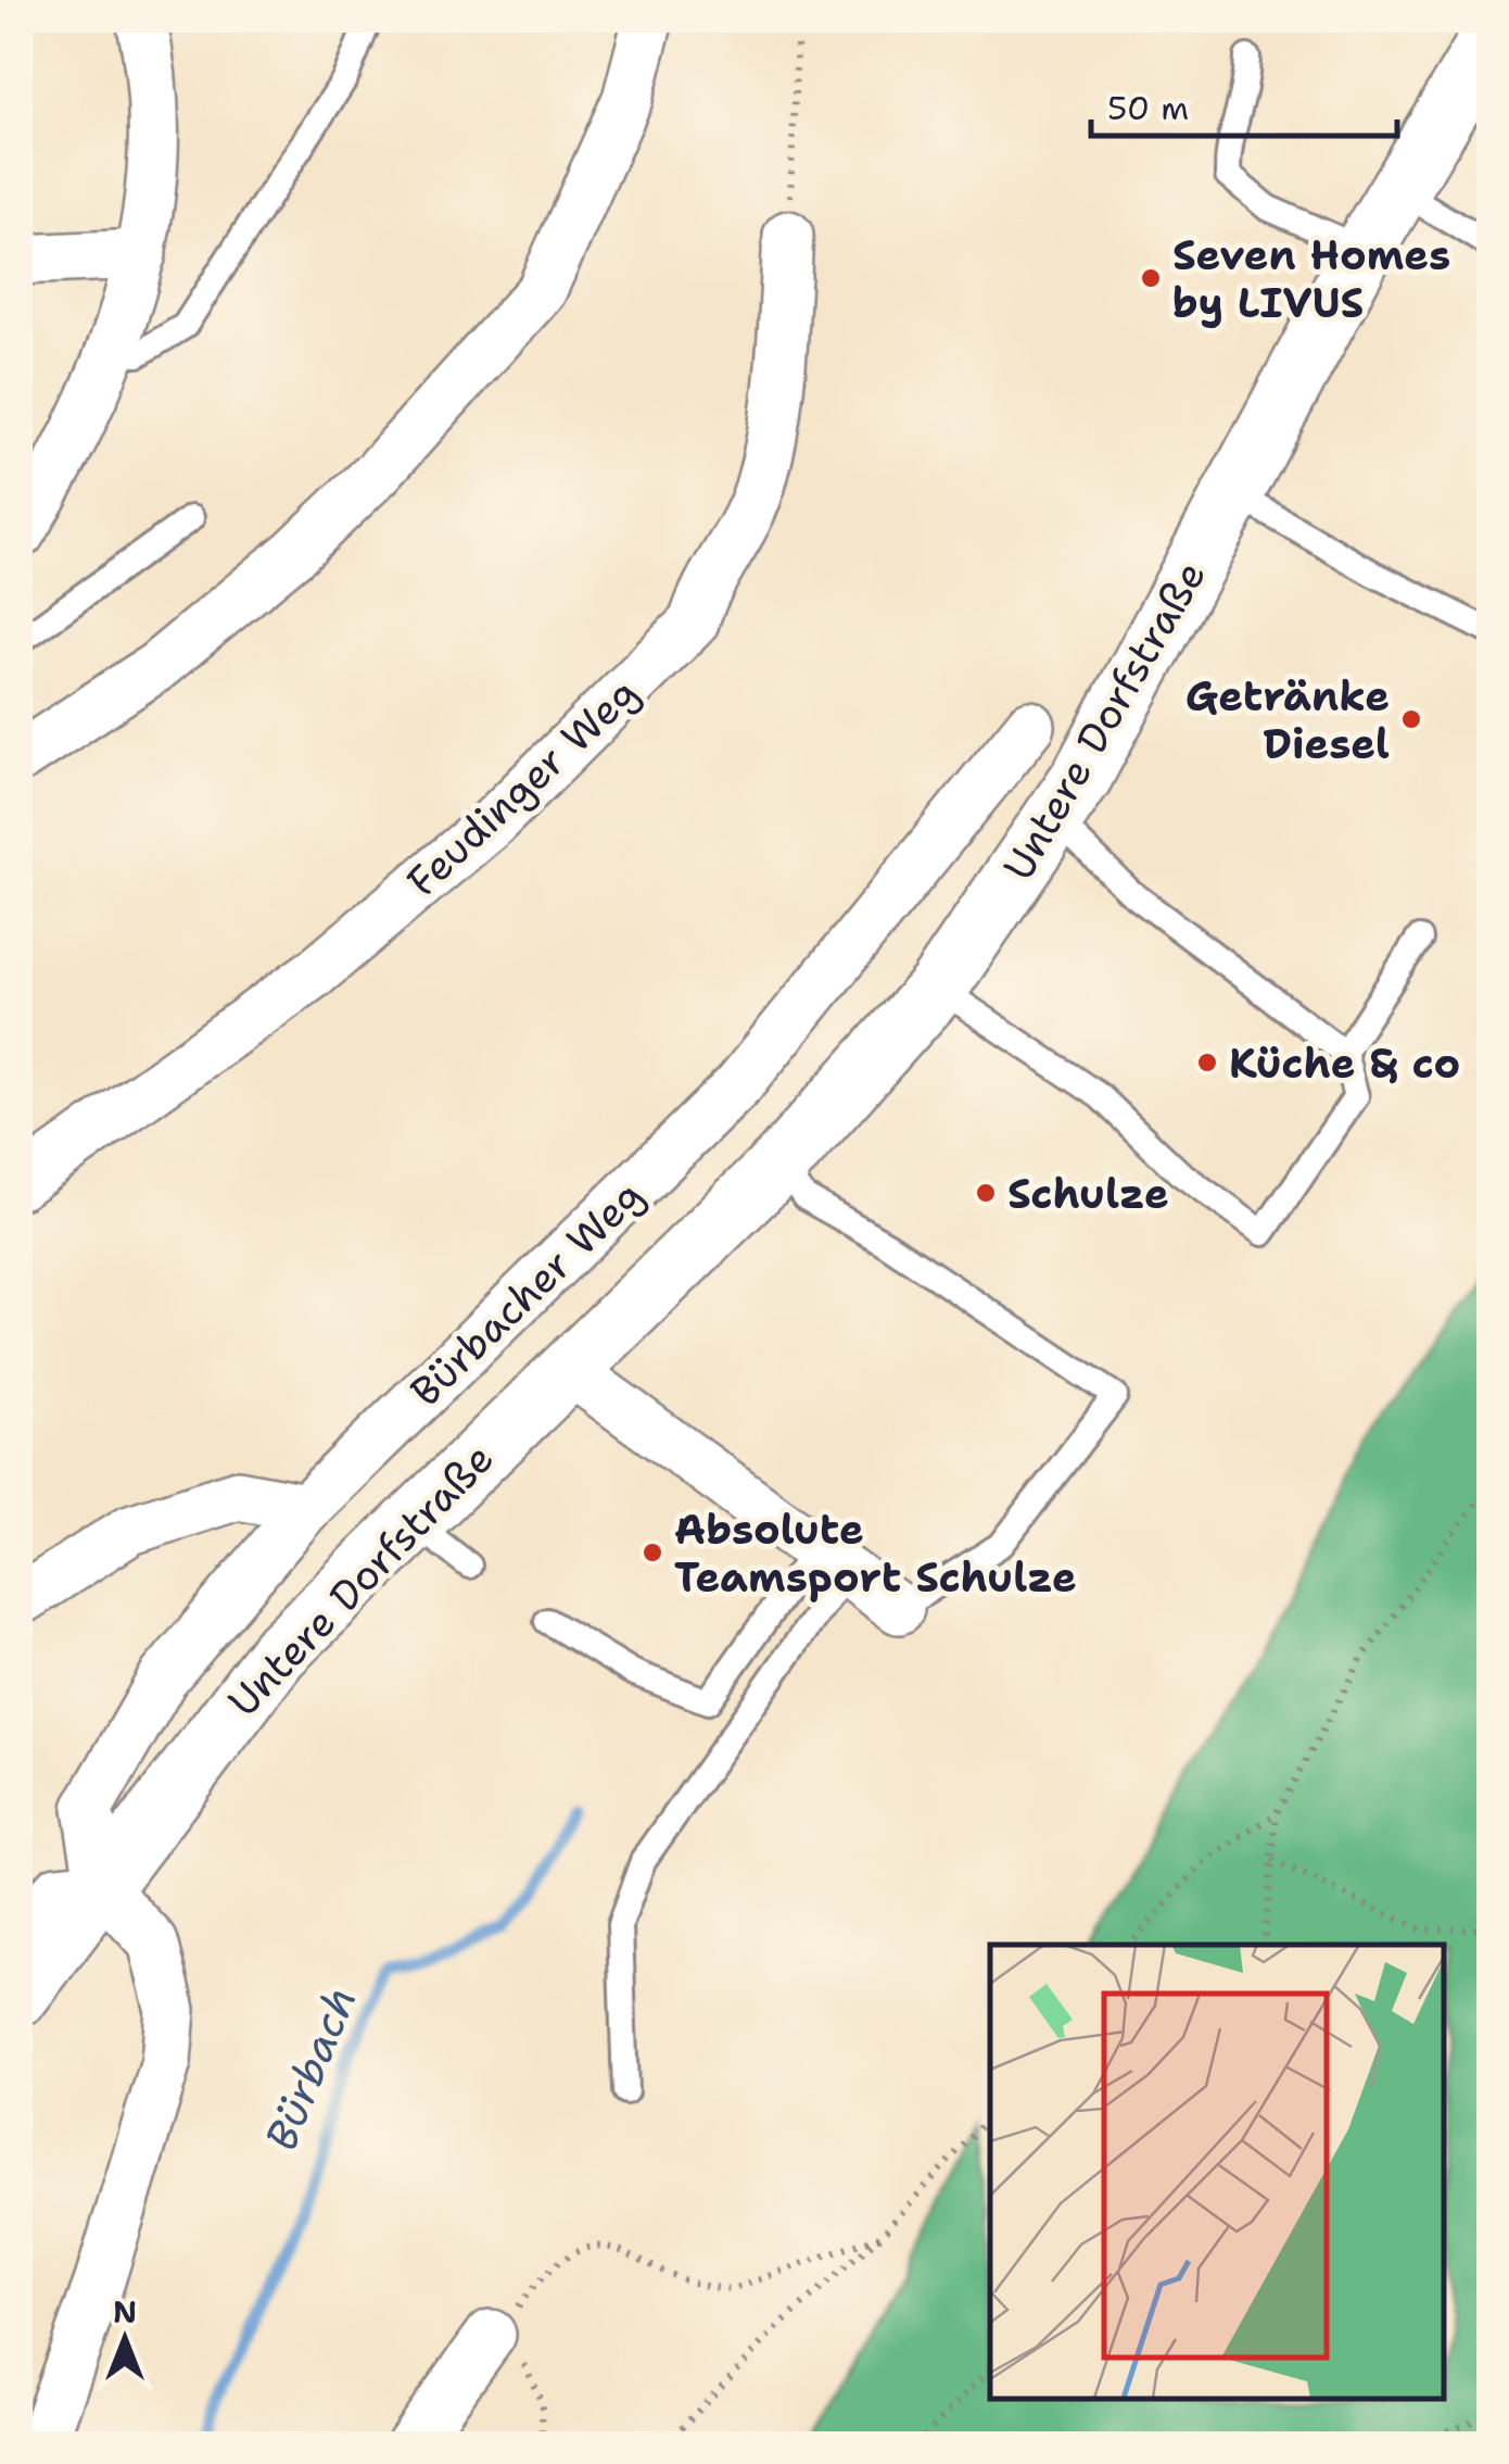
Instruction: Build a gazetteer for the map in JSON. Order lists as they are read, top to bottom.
{
  "streets": {
    "street": ["Untere Dorfstraße", "Feudinger Weg", "Bürbacher Weg"]
  },
  "crossings": [
    ["Untere Dorfstraße", "Bürbacher Weg"]
  ],
  "water": ["Bürbach"],
  "places": [
    "Seven Homes by LIVUS",
    "Getränke Diesel",
    "Küche & co",
    "Schulze",
    "Absolute Teamsport Schulze"
  ],
  "scale_bar": "50 m",
  "north": "top"
}
